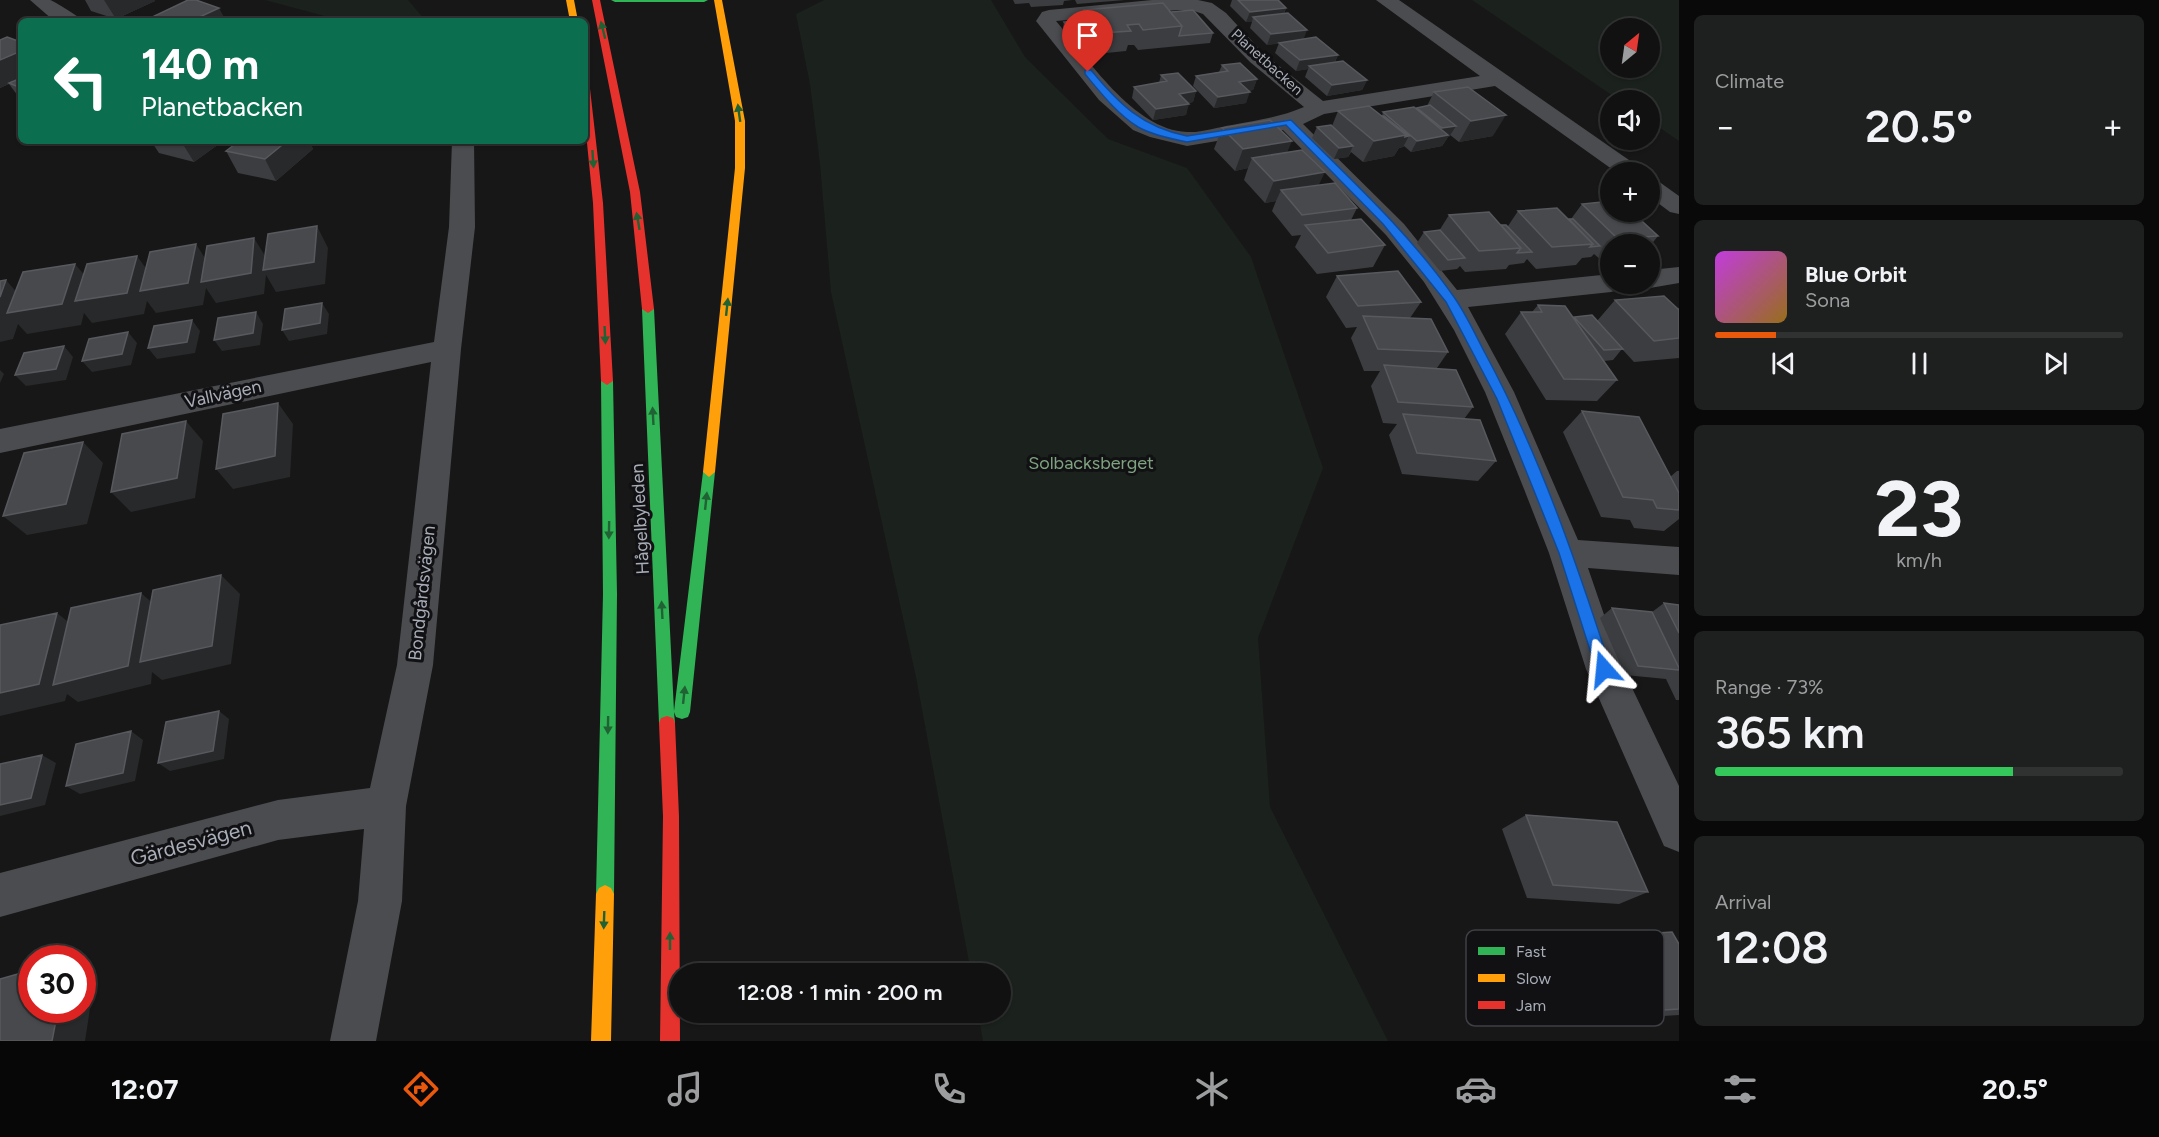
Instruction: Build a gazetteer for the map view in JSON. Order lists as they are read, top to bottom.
{
  "streets": {
    "main road": ["Hågelbyleden"],
    "street": [
      "Planetbacken",
      "Vallvägen",
      "Bondgårdsvägen",
      "Gärdesvägen"
    ]
  },
  "crossings": [
    ["Vallvägen", "Bondgårdsvägen"],
    ["Bondgårdsvägen", "Gärdesvägen"]
  ],
  "parks": ["Solbacksberget"],
  "legend": ["Fast", "Slow", "Jam"],
  "north": "top right",
  "page": {
    "tile": [
      "Climate",
      ["23", "km/h"],
      ["Range · 73%", "365 km"],
      ["Arrival", "12:08"]
    ],
    "map_buttons": ["+", "−"],
    "turn": ["140 m", "Planetbacken"],
    "heat": ["−", "20.5°", "+"],
    "song": ["Blue Orbit", "Sona"],
    "limit": "30",
    "trip": "12:08 · 1 min · 200 m",
    "tabs": ["12:07", "20.5°"]
  }
}
